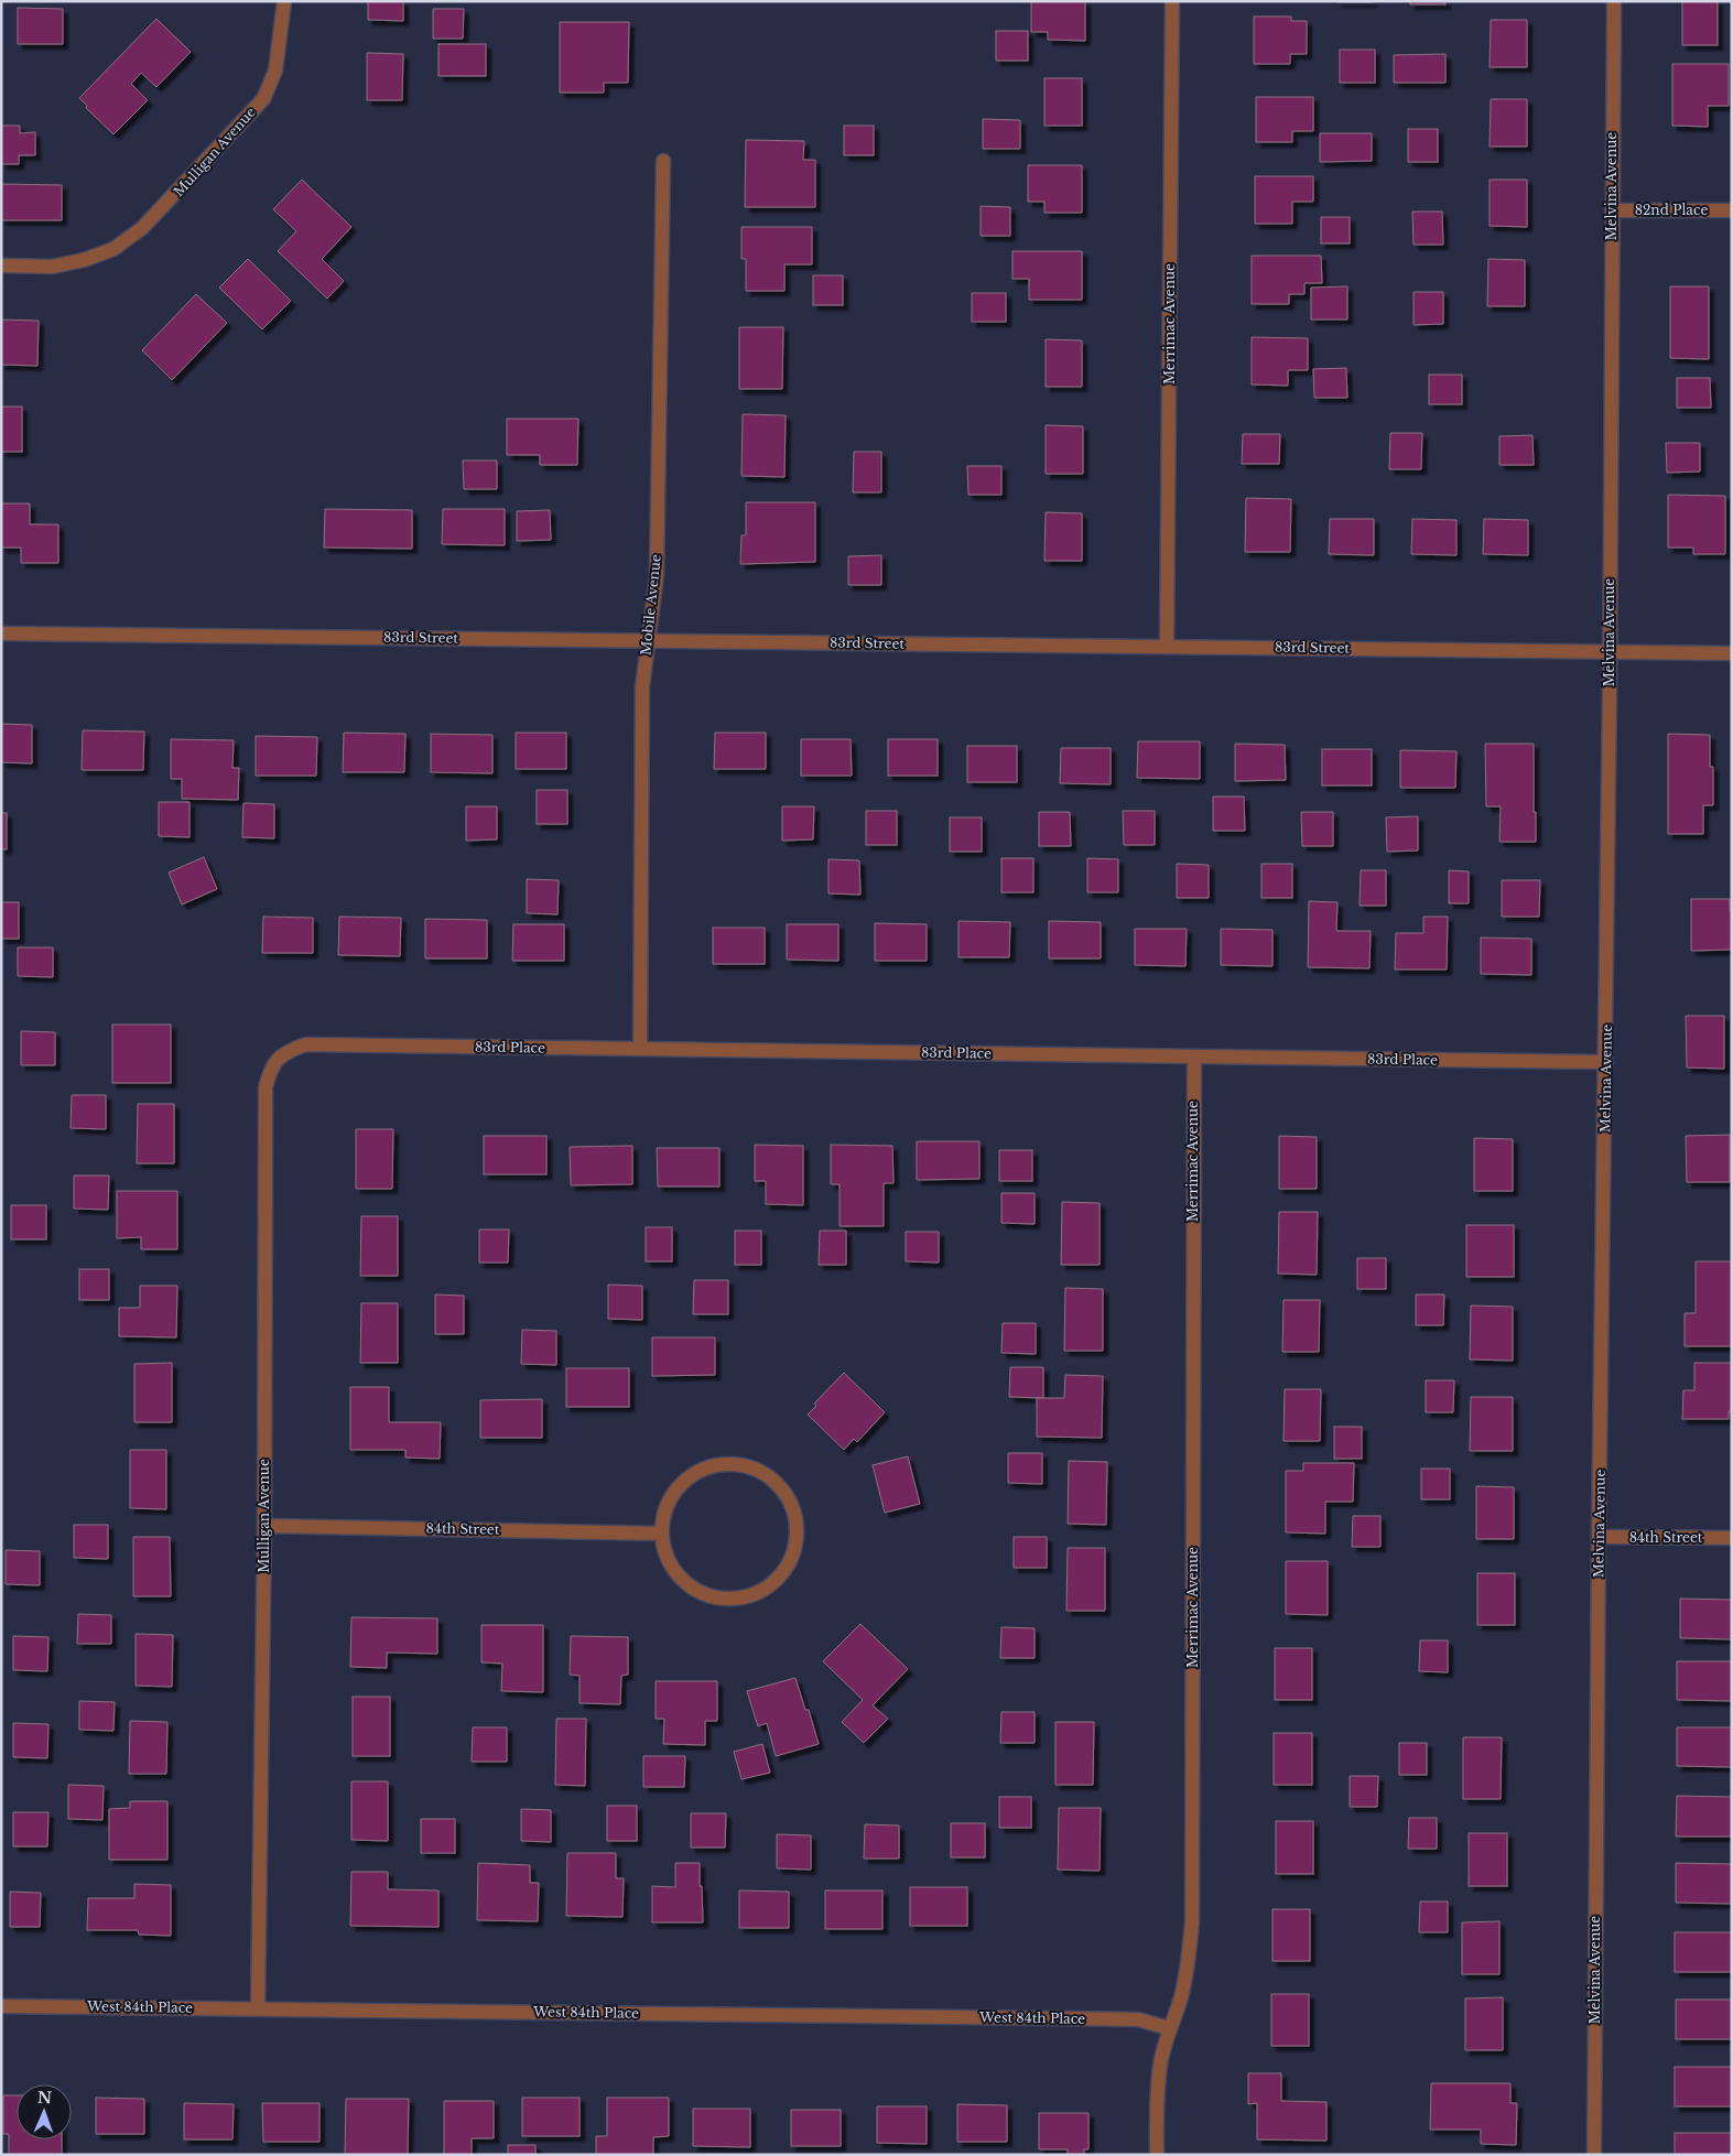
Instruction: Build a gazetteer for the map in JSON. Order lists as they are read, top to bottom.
{
  "streets": {
    "street": [
      "Mulligan Avenue",
      "Melvina Avenue",
      "82nd Place",
      "Merrimac Avenue",
      "Mobile Avenue",
      "83rd Street",
      "83rd Place",
      "84th Street",
      "West 84th Place"
    ]
  },
  "crossings": [
    ["Mulligan Avenue", "83rd Place"],
    ["Mulligan Avenue", "84th Street"],
    ["Mulligan Avenue", "West 84th Place"],
    ["Melvina Avenue", "82nd Place"],
    ["Melvina Avenue", "83rd Street"],
    ["Melvina Avenue", "83rd Place"],
    ["Melvina Avenue", "84th Street"],
    ["Merrimac Avenue", "83rd Street"],
    ["Merrimac Avenue", "83rd Place"],
    ["Merrimac Avenue", "West 84th Place"],
    ["Mobile Avenue", "83rd Street"],
    ["Mobile Avenue", "83rd Place"]
  ],
  "north": "top"
}
